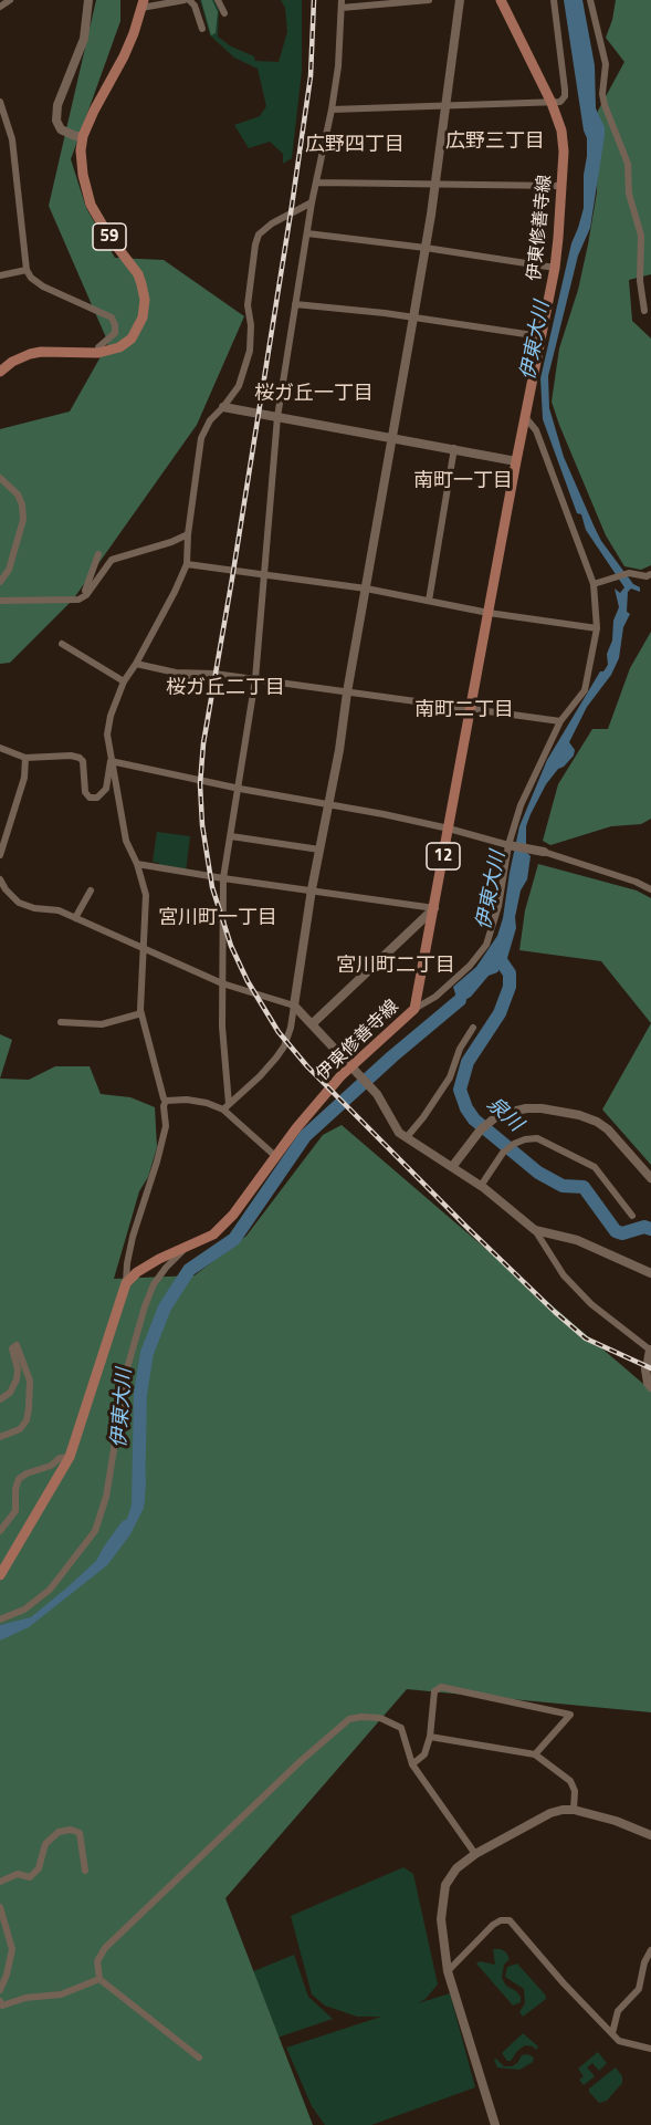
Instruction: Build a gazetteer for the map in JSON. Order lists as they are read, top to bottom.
{
  "streets": {
    "main road": ["伊東修善寺線", "59", "12"]
  },
  "districts": [
    "広野三丁目",
    "広野四丁目",
    "桜ガ丘一丁目",
    "南町一丁目",
    "桜ガ丘二丁目",
    "南町二丁目",
    "宮川町一丁目",
    "宮川町二丁目"
  ],
  "water": ["伊東大川", "泉川"]
}
